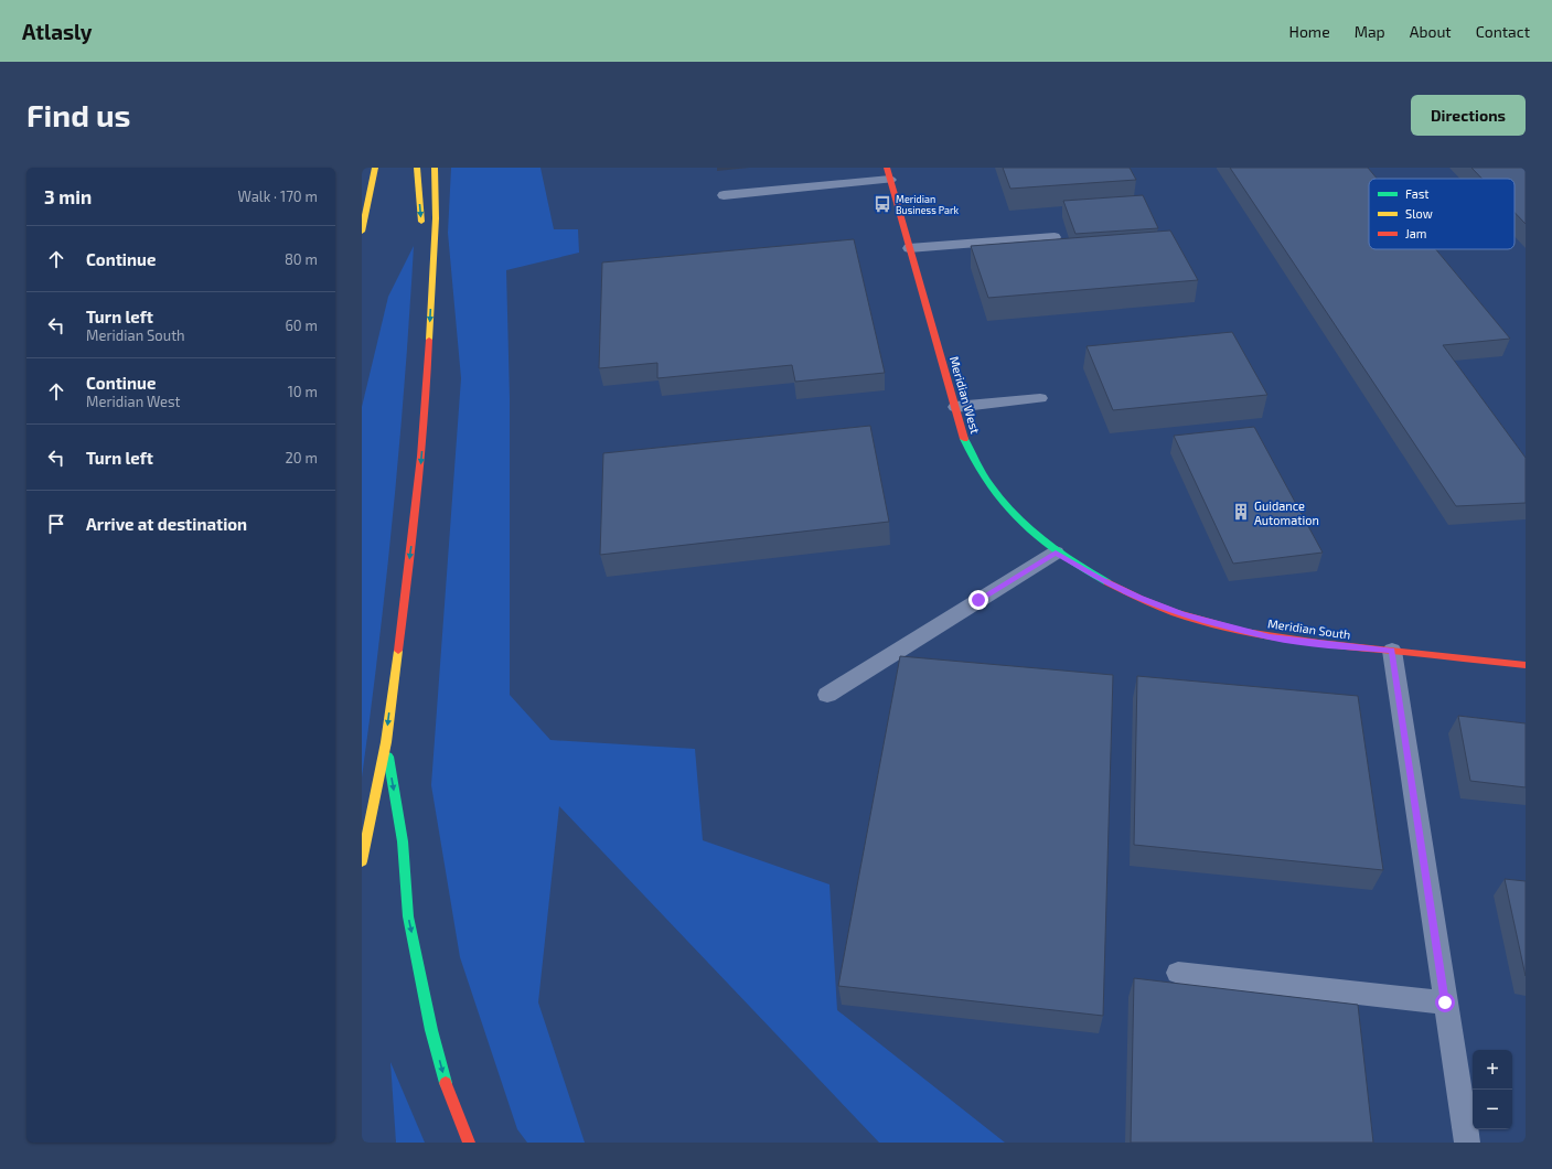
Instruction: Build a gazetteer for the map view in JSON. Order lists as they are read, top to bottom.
{
  "streets": {
    "main road": ["Meridian West", "Meridian South"]
  },
  "crossings": [
    ["Meridian West", "Meridian South"]
  ],
  "places": {
    "bus stop": ["Meridian Business Park"],
    "building": ["Guidance Automation"]
  },
  "legend": ["Fast", "Slow", "Jam"],
  "page": {
    "header": "Atlasly",
    "nav": [
      "Home",
      "Map",
      "About",
      "Contact"
    ],
    "buttons": "Directions",
    "title": "Find us",
    "heading": ["3 min", "Walk · 170 m"],
    "list": [
      ["Continue", "80 m"],
      ["Turn left", "Meridian South", "60 m"],
      ["Continue", "Meridian West", "10 m"],
      ["Turn left", "20 m"],
      "Arrive at destination"
    ],
    "map_buttons": ["+", "−"]
  }
}
